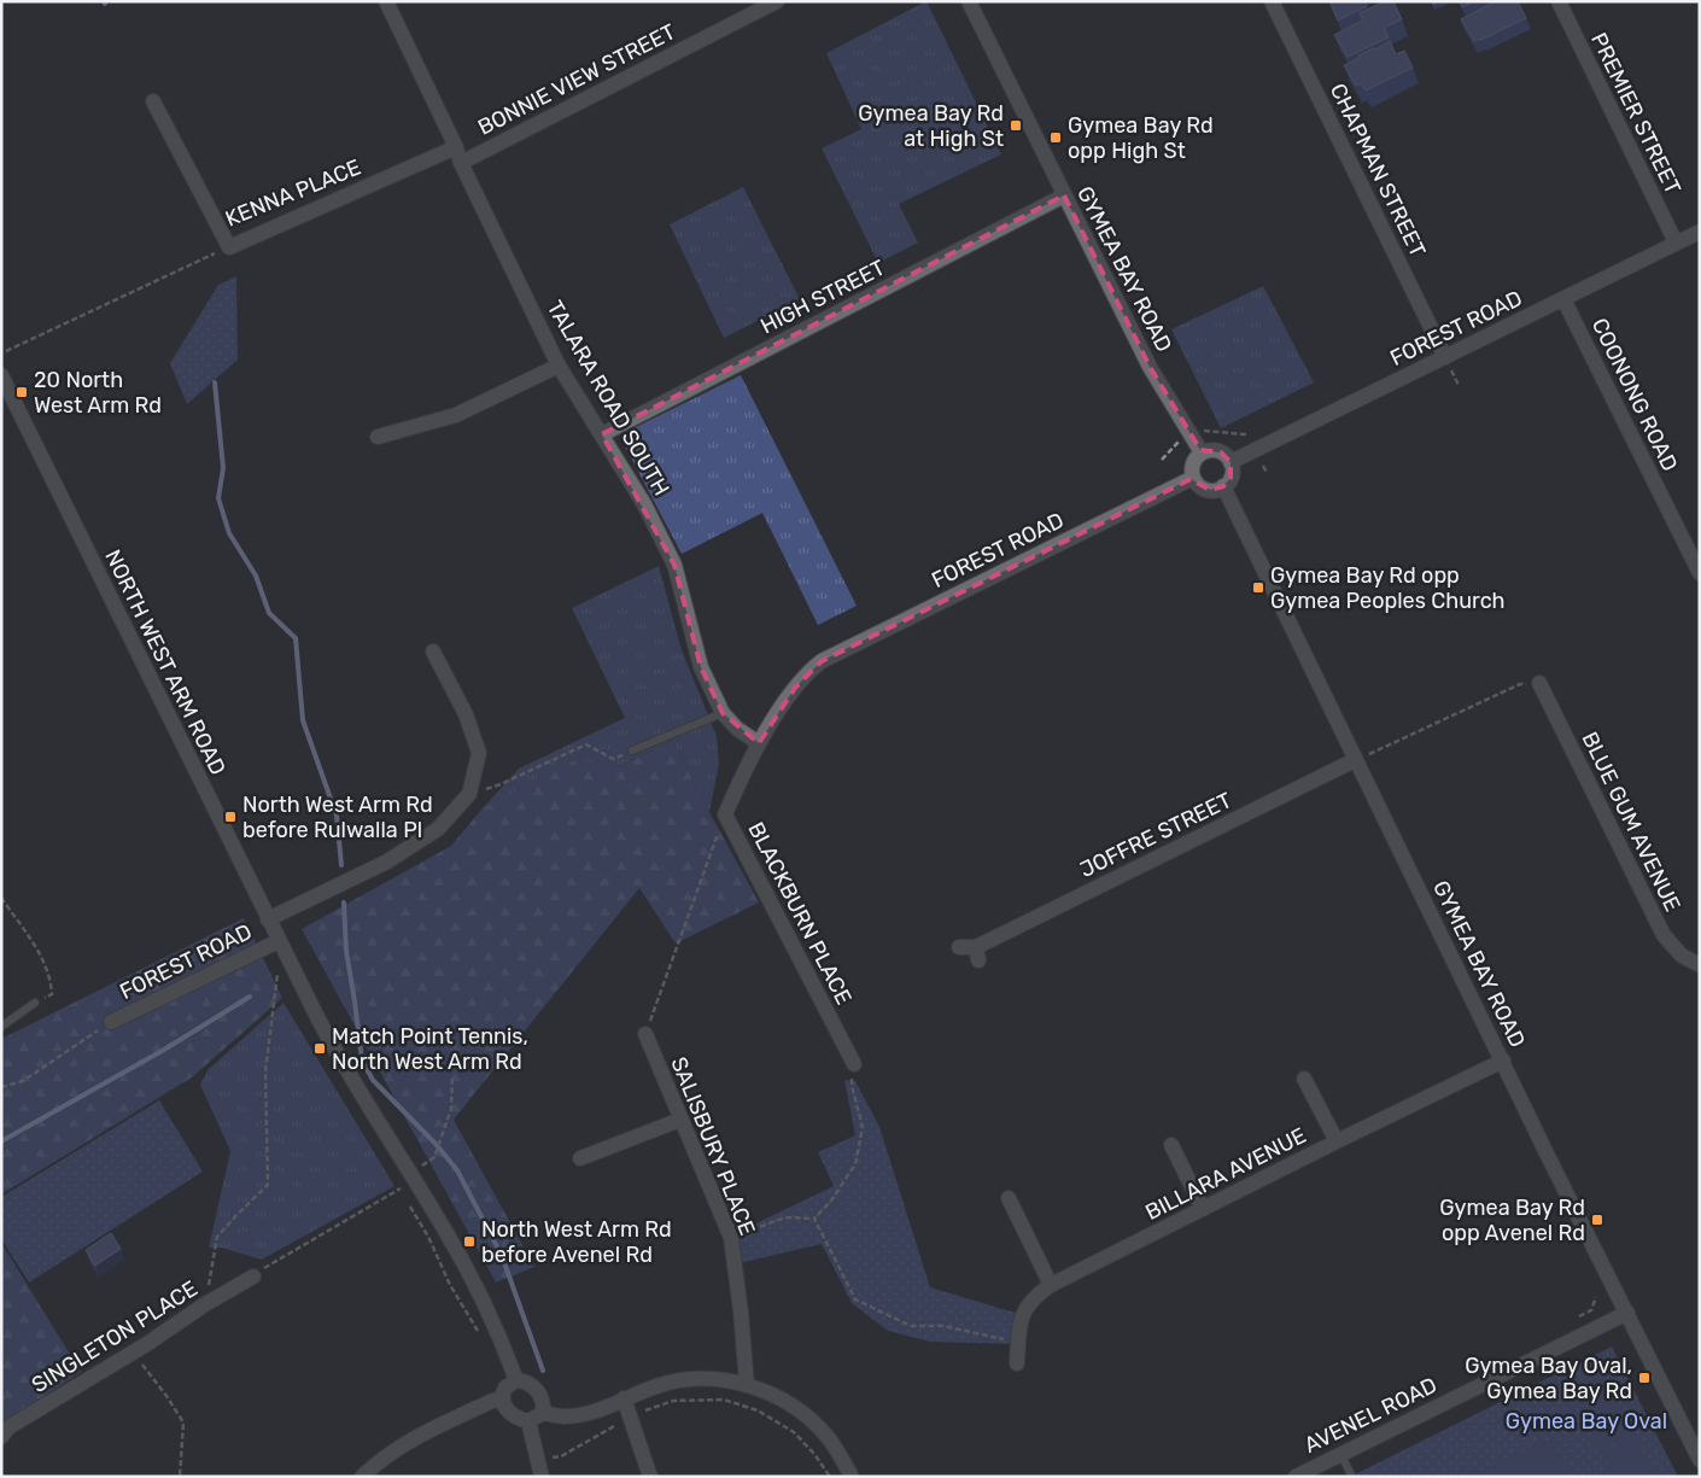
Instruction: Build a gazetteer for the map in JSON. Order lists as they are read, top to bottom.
{
  "streets": {
    "street": [
      "BONNIE VIEW STREET",
      "PREMIER STREET",
      "CHAPMAN STREET",
      "KENNA PLACE",
      "GYMEA BAY ROAD",
      "HIGH STREET",
      "FOREST ROAD",
      "COONONG ROAD",
      "TALARA ROAD SOUTH",
      "NORTH WEST ARM ROAD",
      "BLUE GUM AVENUE",
      "JOFFRE STREET",
      "BLACKBURN PLACE",
      "SALISBURY PLACE",
      "BILLARA AVENUE",
      "SINGLETON PLACE",
      "AVENEL ROAD"
    ]
  },
  "crossings": [
    ["BONNIE VIEW STREET", "TALARA ROAD SOUTH"],
    ["PREMIER STREET", "FOREST ROAD"],
    ["CHAPMAN STREET", "FOREST ROAD"],
    ["KENNA PLACE", "TALARA ROAD SOUTH"],
    ["GYMEA BAY ROAD", "HIGH STREET"],
    ["GYMEA BAY ROAD", "FOREST ROAD"],
    ["GYMEA BAY ROAD", "JOFFRE STREET"],
    ["GYMEA BAY ROAD", "BILLARA AVENUE"],
    ["GYMEA BAY ROAD", "AVENEL ROAD"],
    ["HIGH STREET", "TALARA ROAD SOUTH"],
    ["FOREST ROAD", "COONONG ROAD"],
    ["FOREST ROAD", "NORTH WEST ARM ROAD"],
    ["FOREST ROAD", "BLACKBURN PLACE"],
    ["TALARA ROAD SOUTH", "BLACKBURN PLACE"]
  ],
  "parks": ["Gymea Bay Oval"],
  "places": {
    "transit": [
      "Gymea Bay Rd at High St",
      "Gymea Bay Rd opp High St",
      "20 North West Arm Rd",
      "Gymea Bay Rd opp Gymea Peoples Church",
      "North West Arm Rd before Rulwalla Pl",
      "Match Point Tennis, North West Arm Rd",
      "Gymea Bay Rd opp Avenel Rd",
      "North West Arm Rd before Avenel Rd",
      "Gymea Bay Oval, Gymea Bay Rd"
    ]
  }
}
